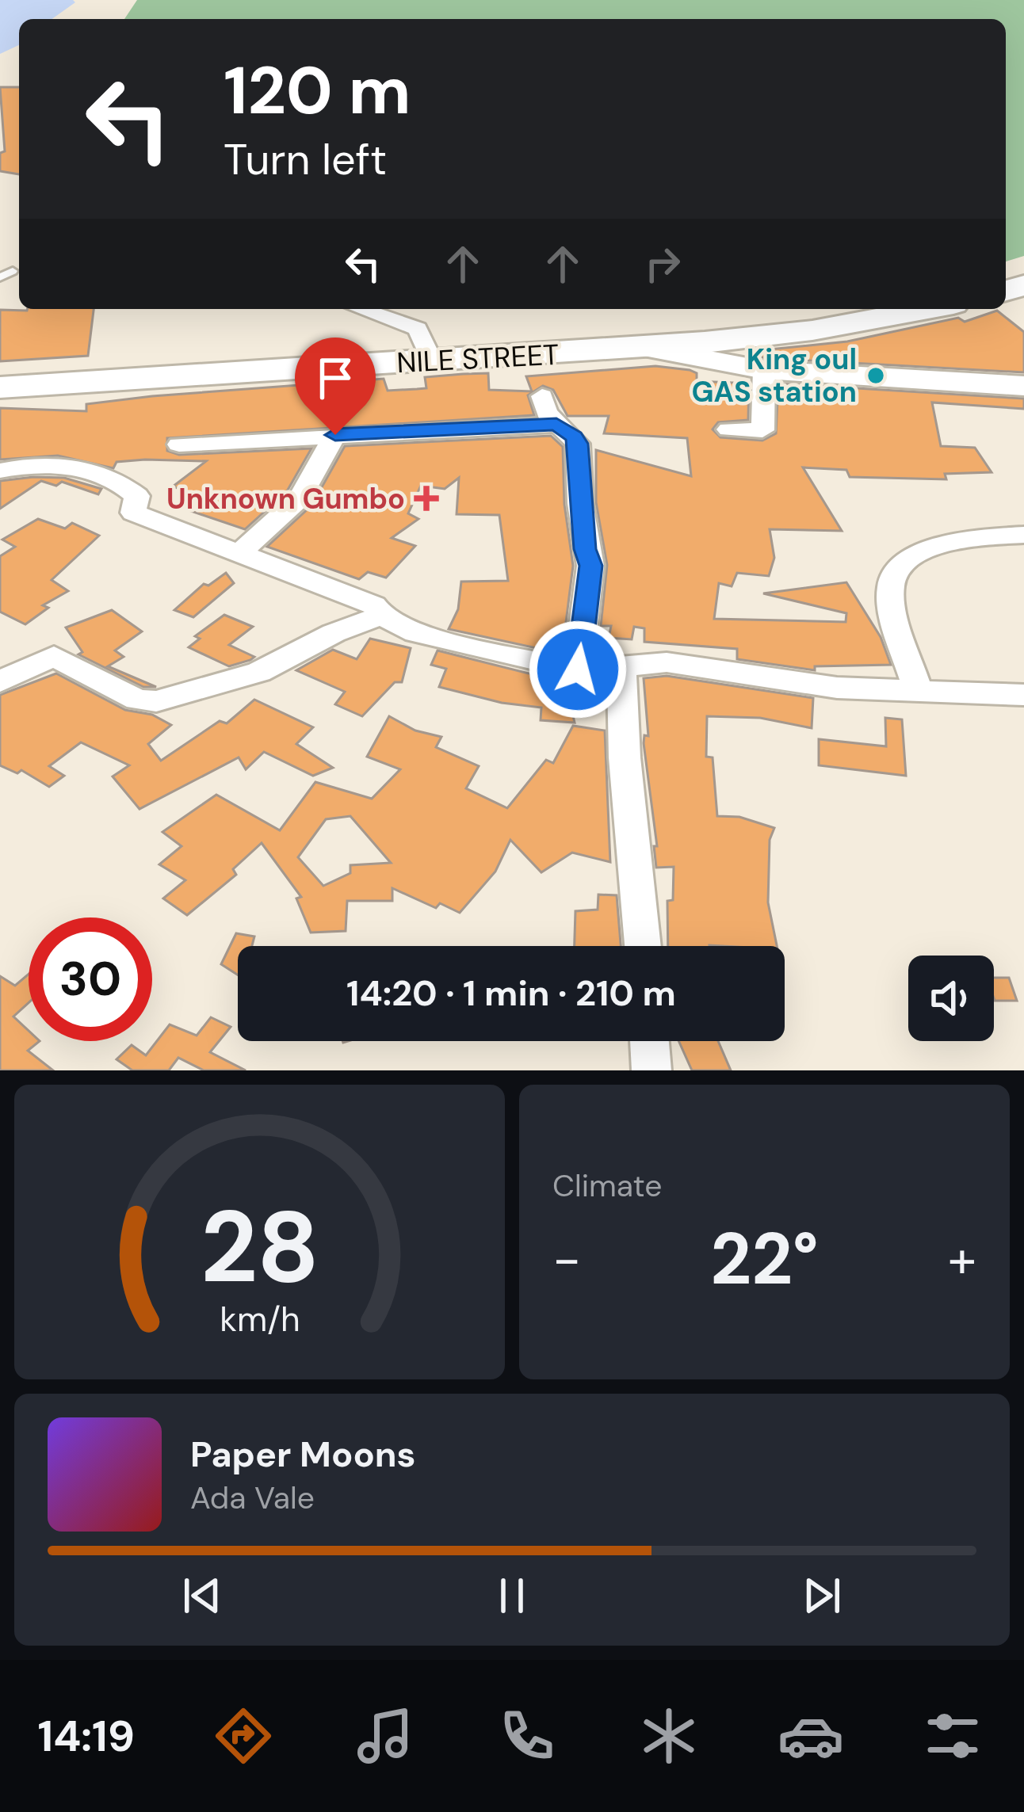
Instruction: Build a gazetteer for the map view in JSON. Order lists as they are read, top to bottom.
{
  "streets": {
    "main road": ["NILE STREET"]
  },
  "places": {
    "other": ["King oul GAS station"],
    "health": ["Unknown Gumbo"]
  },
  "page": {
    "turn": ["120 m", "Turn left"],
    "limit": "30",
    "trip": "14:20 · 1 min · 210 m",
    "tile": "Climate",
    "heat": ["−", "22°", "+"],
    "song": ["Paper Moons", "Ada Vale"],
    "tabs": "14:19",
    "gauge": ["28", "km/h"]
  }
}
